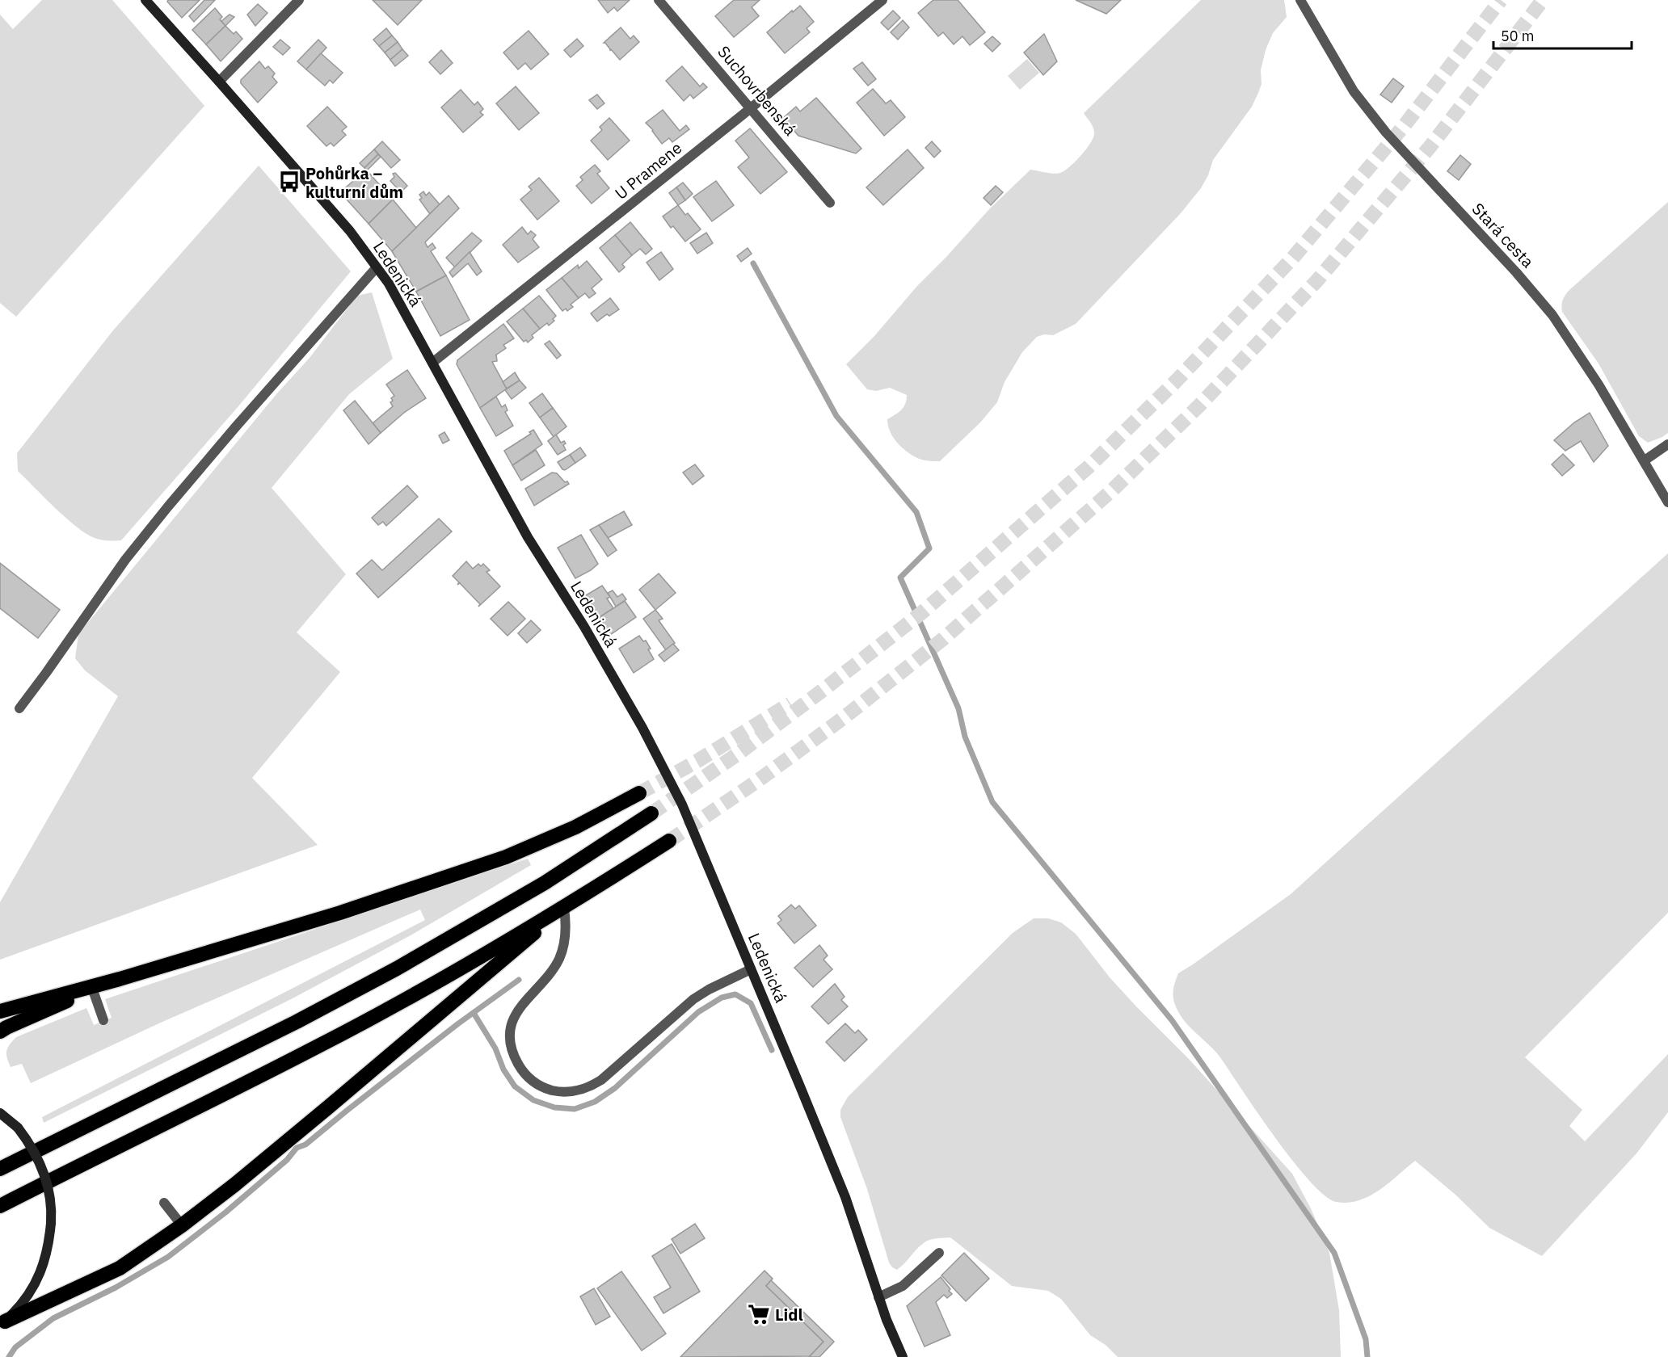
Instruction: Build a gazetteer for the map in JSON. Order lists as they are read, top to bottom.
{
  "streets": {
    "main road": ["Ledenická"],
    "street": ["Suchovrbenská", "U Pramene", "Stará cesta"]
  },
  "crossings": [
    ["Suchovrbenská", "U Pramene"],
    ["U Pramene", "Ledenická"]
  ],
  "places": {
    "bus stop": ["Pohůrka – kulturní dům"],
    "supermarket": ["Lidl"]
  },
  "scale_bar": "50 m"
}
